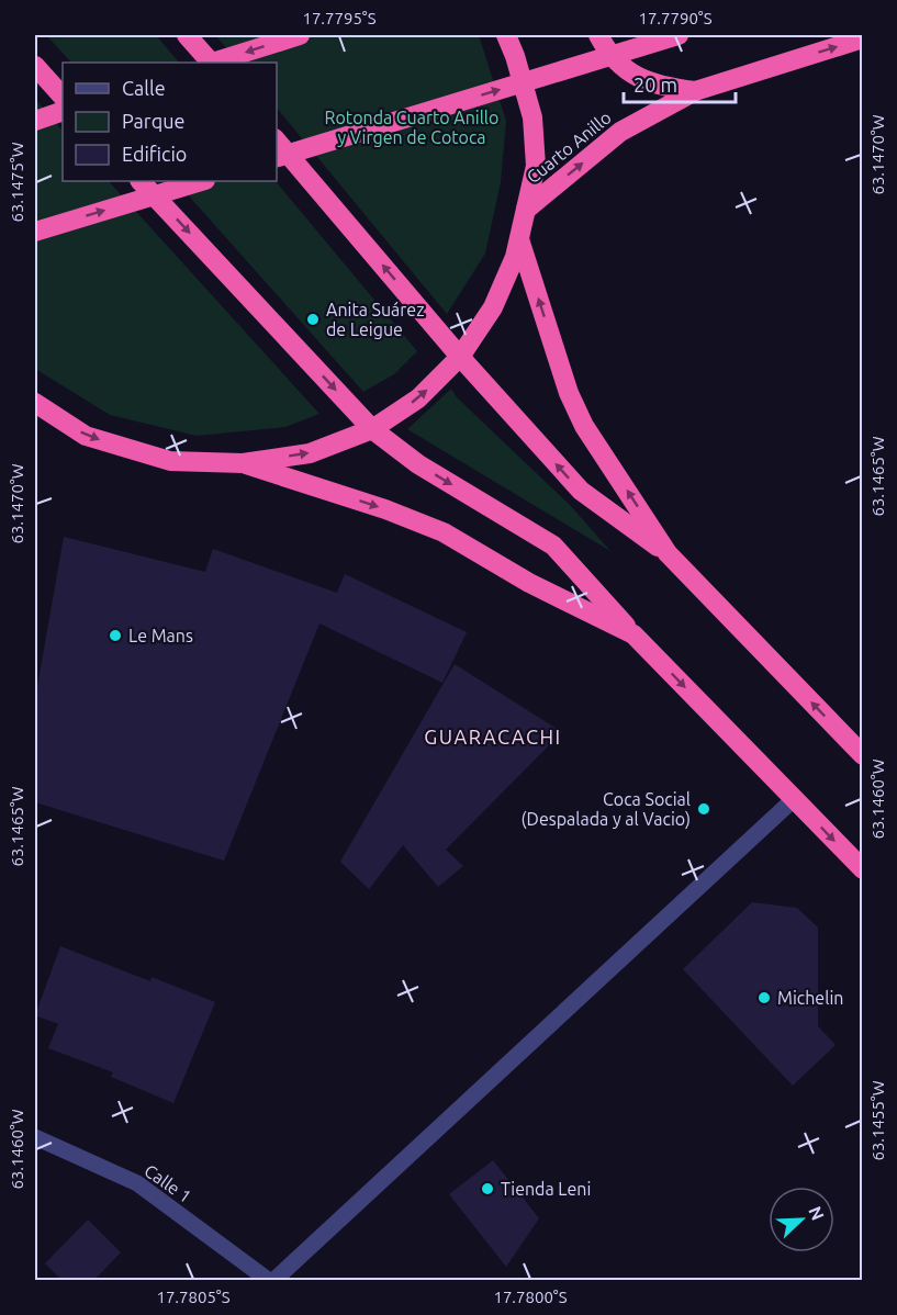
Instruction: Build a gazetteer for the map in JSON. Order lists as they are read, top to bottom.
{
  "streets": {
    "highway": ["Cuarto Anillo"],
    "street": ["Calle 1"]
  },
  "districts": ["GUARACACHI"],
  "parks": ["Rotonda Cuarto Anillo y Virgen de Cotoca"],
  "places": [
    "Anita Suárez de Leigue",
    "Le Mans",
    "Coca Social (Despalada y al Vacio)",
    "Michelin",
    "Tienda Leni"
  ],
  "legend": ["Calle", "Parque", "Edificio"],
  "scale_bar": "20 m",
  "north": "top right",
  "coordinates": [
    "17.7795°S",
    "17.7790°S",
    "63.1470°W",
    "63.1475°W",
    "63.1465°W",
    "63.1460°W",
    "63.1455°W",
    "17.7805°S",
    "17.7800°S"
  ]
}
